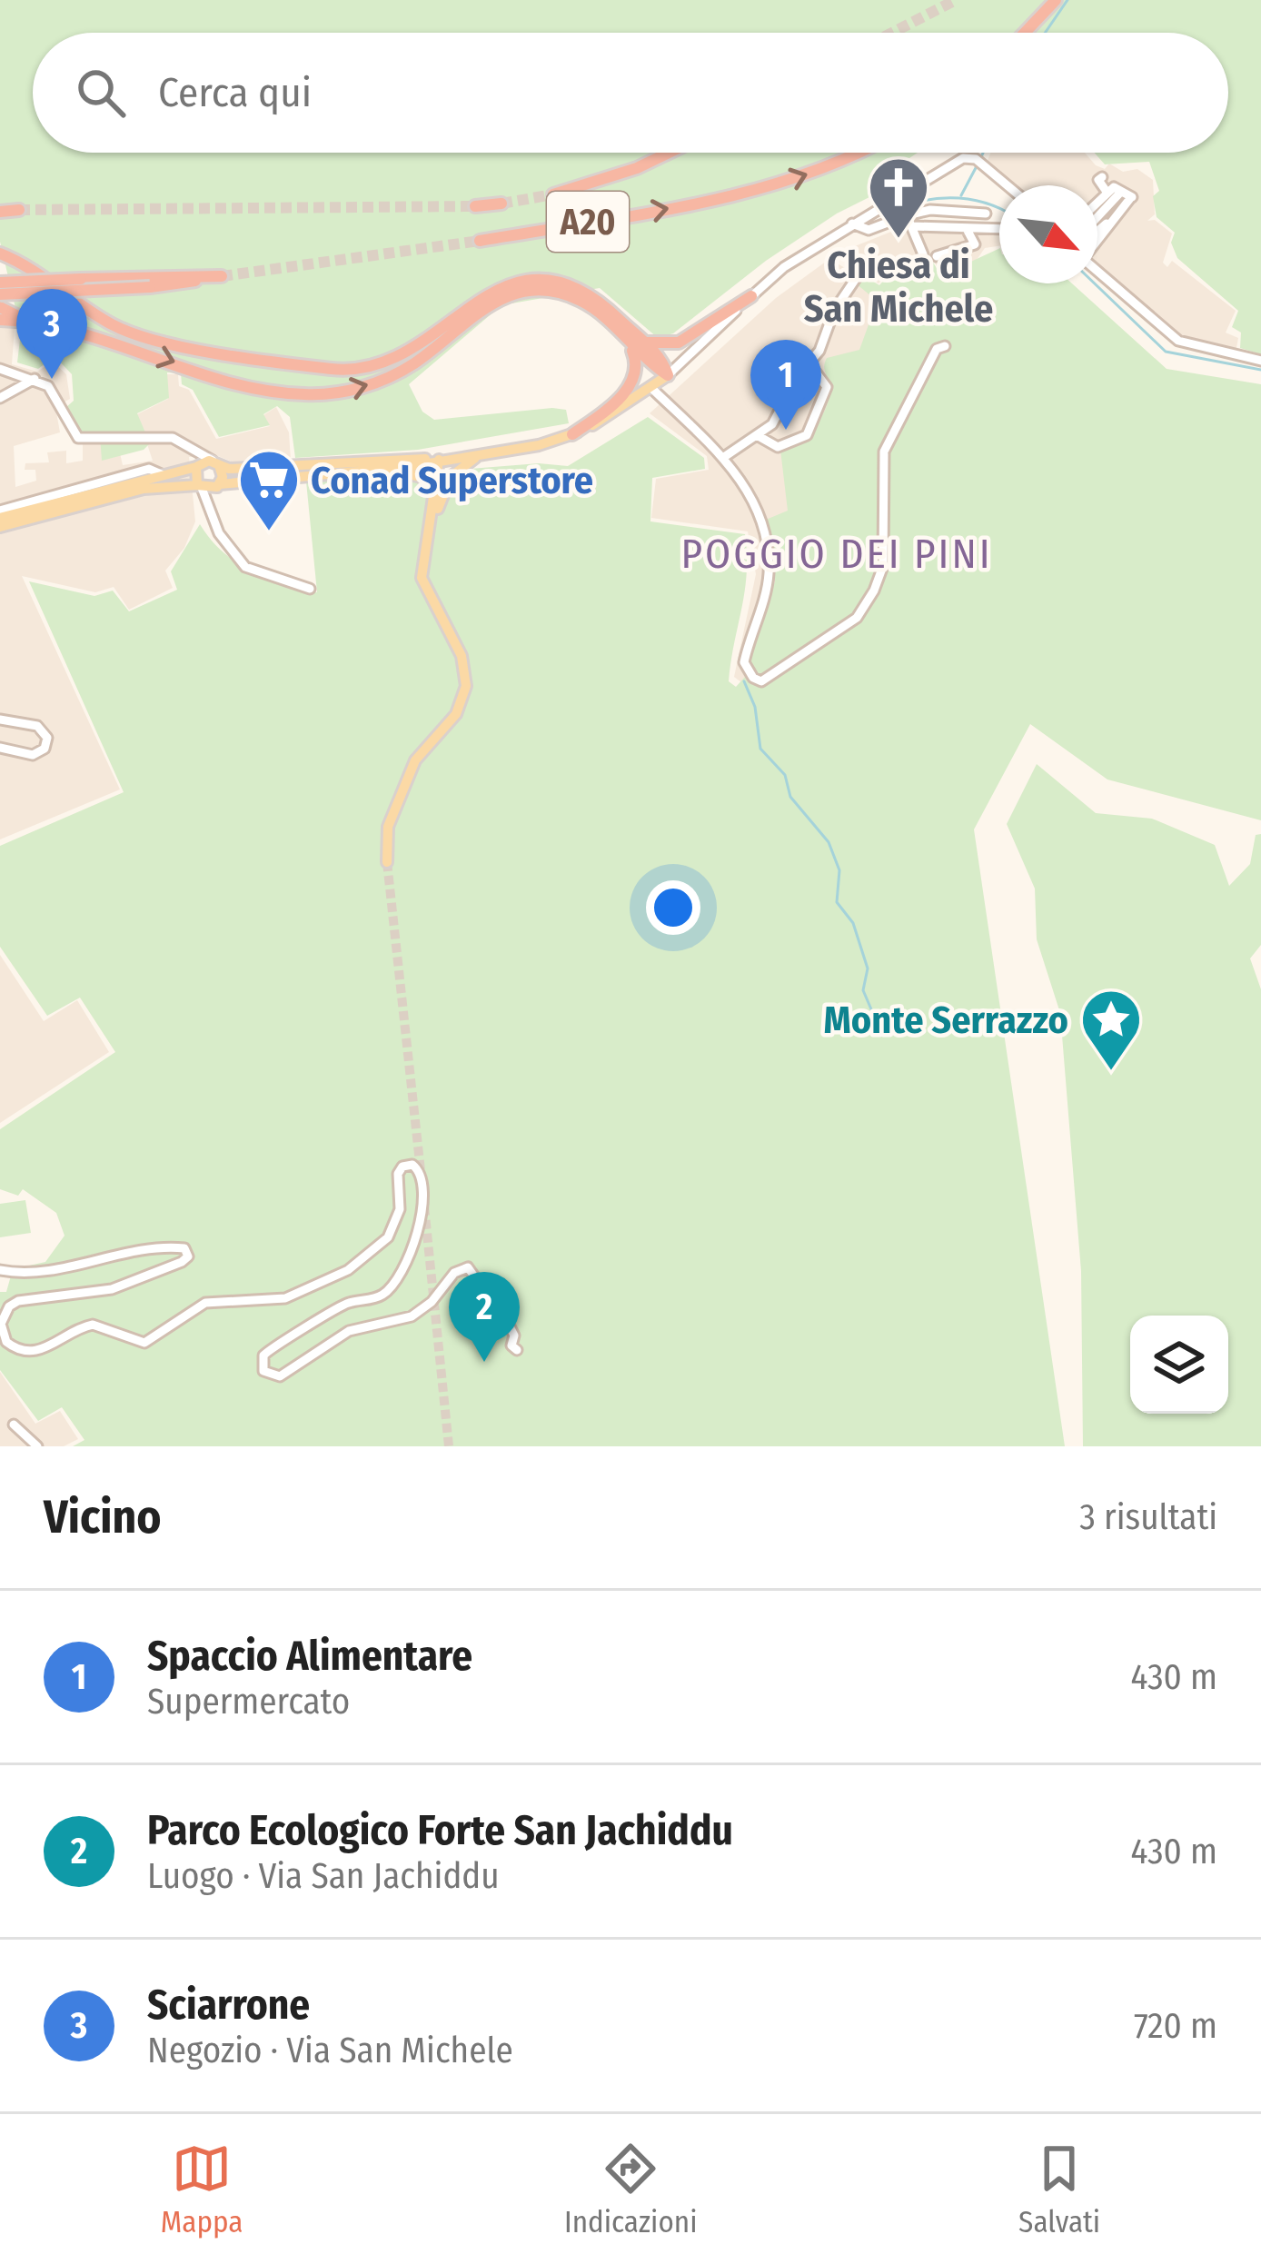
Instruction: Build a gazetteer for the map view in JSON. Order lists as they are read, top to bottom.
{
  "streets": {
    "highway": ["A20"]
  },
  "districts": ["POGGIO DEI PINI"],
  "places": {
    "church": ["Chiesa di San Michele"],
    "supermarket": ["Conad Superstore"],
    "place": ["Monte Serrazzo"]
  },
  "north": "bottom right",
  "page": {
    "search": "Cerca qui",
    "pins": ["3", "1", "2"],
    "heading": ["Vicino", "3 risultati"],
    "list": [
      {
        "mark": "1",
        "name": "Spaccio Alimentare",
        "note": "Supermercato",
        "value": "430 m"
      },
      {
        "mark": "2",
        "name": "Parco Ecologico Forte San Jachiddu",
        "note": "Luogo · Via San Jachiddu",
        "value": "430 m"
      },
      {
        "mark": "3",
        "name": "Sciarrone",
        "note": "Negozio · Via San Michele",
        "value": "720 m"
      }
    ],
    "nav": ["Mappa", "Indicazioni", "Salvati"]
  }
}
